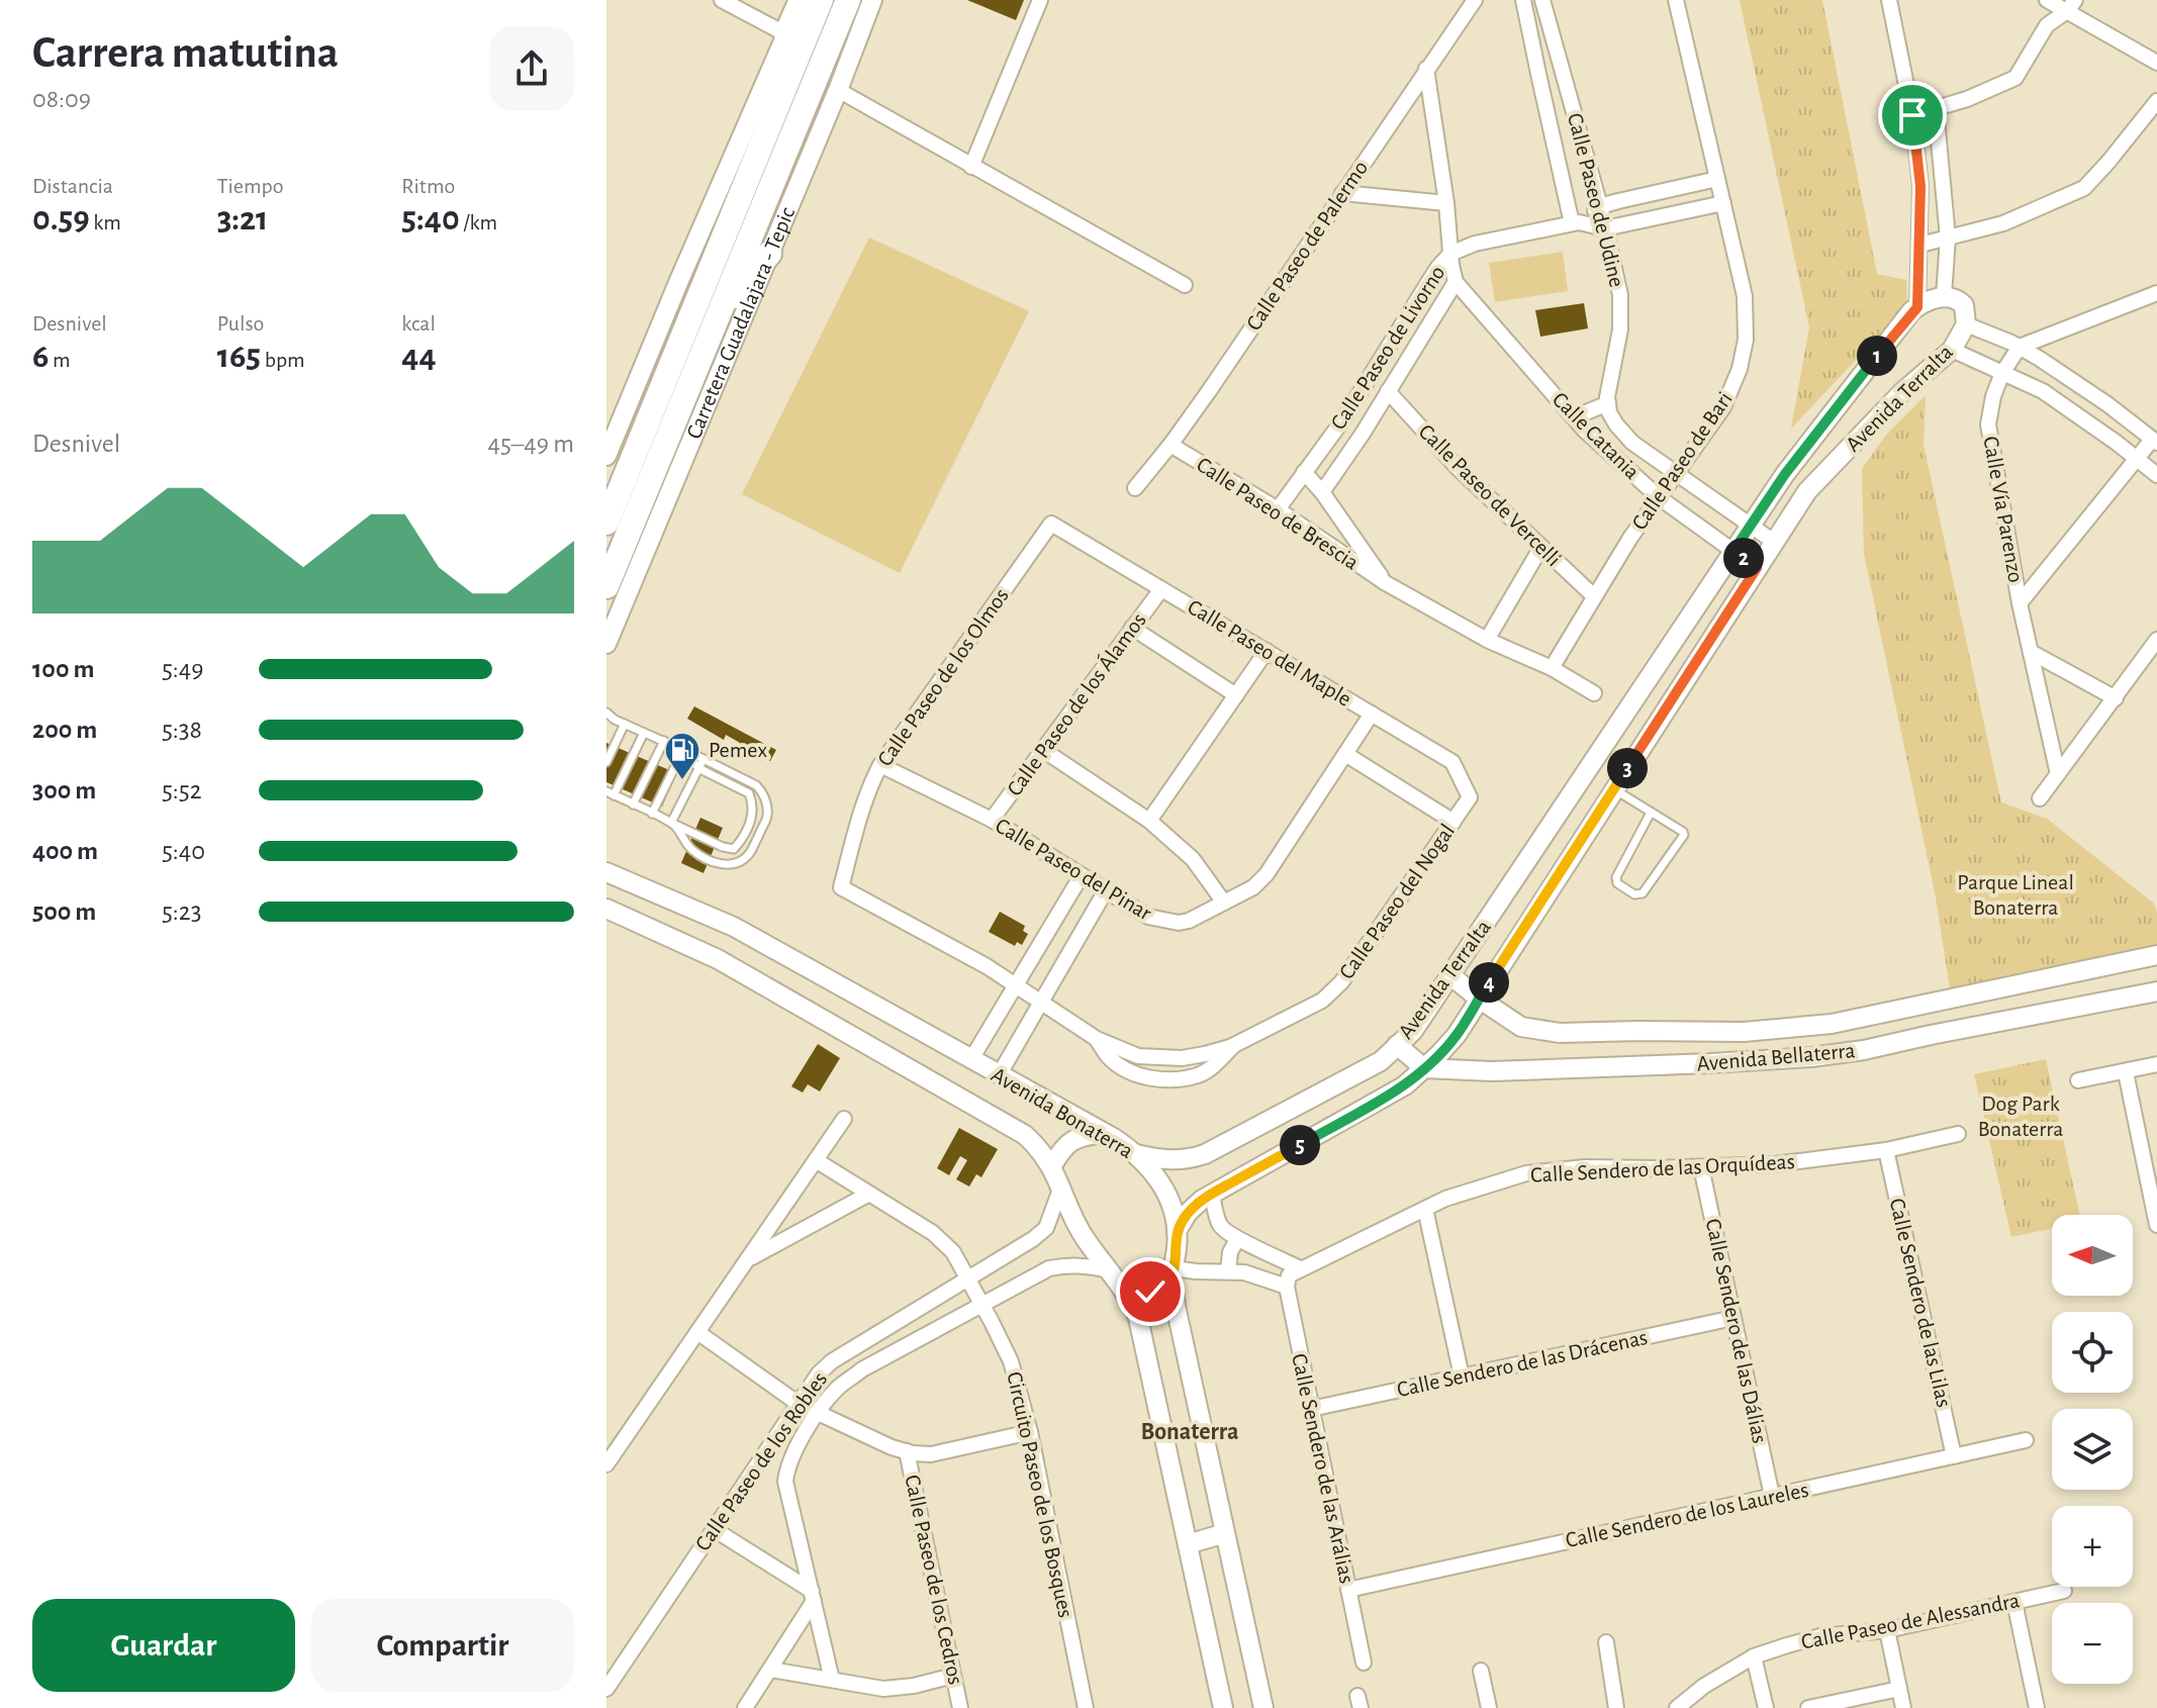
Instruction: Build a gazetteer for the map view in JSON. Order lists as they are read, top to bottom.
{
  "streets": {
    "street": [
      "Calle Paseo de Udine",
      "Calle Paseo de Palermo",
      "Carretera Guadalajara - Tepic",
      "Calle Paseo de Livorno",
      "Avenida Terralta",
      "Calle Catania",
      "Calle Paseo de Bari",
      "Calle Paseo de Vercelli",
      "Calle Vía Parenzo",
      "Calle Paseo de Brescia",
      "Calle Paseo del Maple",
      "Calle Paseo de los Olmos",
      "Calle Paseo de los Álamos",
      "Calle Paseo del Pinar",
      "Calle Paseo del Nogal",
      "Avenida Bellaterra",
      "Avenida Bonaterra",
      "Calle Sendero de las Orquídeas",
      "Calle Sendero de las Lilas",
      "Calle Sendero de las Dálias",
      "Calle Sendero de las Drácenas",
      "Calle Paseo de los Robles",
      "Calle Sendero de las Arálias",
      "Circuito Paseo de los Bosques",
      "Calle Sendero de los Laureles",
      "Calle Paseo de los Cedros",
      "Calle Paseo de Alessandra"
    ]
  },
  "crossings": [
    ["Calle Paseo de Udine", "Calle Paseo de Livorno"],
    ["Calle Paseo de Palermo", "Calle Paseo de Brescia"],
    ["Calle Paseo de Livorno", "Calle Catania"],
    ["Calle Paseo de Livorno", "Calle Paseo de Bari"],
    ["Calle Paseo de Livorno", "Calle Paseo de Vercelli"],
    ["Calle Paseo de Livorno", "Calle Paseo de Brescia"],
    ["Avenida Terralta", "Calle Catania"],
    ["Avenida Terralta", "Avenida Bellaterra"],
    ["Avenida Terralta", "Avenida Bonaterra"],
    ["Calle Catania", "Calle Paseo de Bari"],
    ["Calle Paseo de Bari", "Calle Paseo de Vercelli"],
    ["Calle Paseo de Bari", "Calle Paseo de Brescia"],
    ["Calle Paseo del Maple", "Calle Paseo de los Olmos"],
    ["Calle Paseo del Maple", "Calle Paseo de los Álamos"],
    ["Calle Paseo del Maple", "Calle Paseo del Pinar"],
    ["Calle Paseo del Maple", "Calle Paseo del Nogal"],
    ["Calle Paseo de los Olmos", "Calle Paseo del Pinar"],
    ["Calle Paseo de los Olmos", "Calle Paseo del Nogal"],
    ["Calle Paseo de los Álamos", "Calle Paseo del Pinar"],
    ["Avenida Bonaterra", "Calle Paseo de los Robles"],
    ["Calle Sendero de las Orquídeas", "Calle Sendero de las Lilas"],
    ["Calle Sendero de las Orquídeas", "Calle Sendero de las Dálias"],
    ["Calle Sendero de las Orquídeas", "Calle Sendero de las Arálias"],
    ["Calle Sendero de las Lilas", "Calle Sendero de los Laureles"],
    ["Calle Sendero de las Dálias", "Calle Sendero de las Drácenas"],
    ["Calle Sendero de las Dálias", "Calle Sendero de los Laureles"],
    ["Calle Sendero de las Drácenas", "Calle Sendero de las Arálias"],
    ["Calle Paseo de los Robles", "Circuito Paseo de los Bosques"],
    ["Calle Sendero de las Arálias", "Calle Sendero de los Laureles"]
  ],
  "districts": ["Bonaterra"],
  "parks": ["Parque Lineal Bonaterra", "Dog Park Bonaterra"],
  "places": {
    "fuel station": ["Pemex"]
  },
  "north": "left",
  "page": {
    "heading": ["Carrera matutina", "08:09"],
    "stats": [
      ["Distancia", "0.59 km"],
      ["Tiempo", "3:21"],
      ["Ritmo", "5:40 /km"],
      ["Desnivel", "6 m"],
      ["Pulso", "165 bpm"],
      ["kcal", "44"]
    ],
    "pins": [
      "1",
      "2",
      "3",
      "4",
      "5"
    ],
    "chart": ["Desnivel", "45–49 m"],
    "list": [
      {
        "name": "100 m",
        "note": "5:49"
      },
      {
        "name": "200 m",
        "note": "5:38"
      },
      {
        "name": "300 m",
        "note": "5:52"
      },
      {
        "name": "400 m",
        "note": "5:40"
      },
      {
        "name": "500 m",
        "note": "5:23"
      }
    ],
    "map_buttons": ["+", "−"],
    "buttons": ["Guardar", "Compartir"]
  }
}
